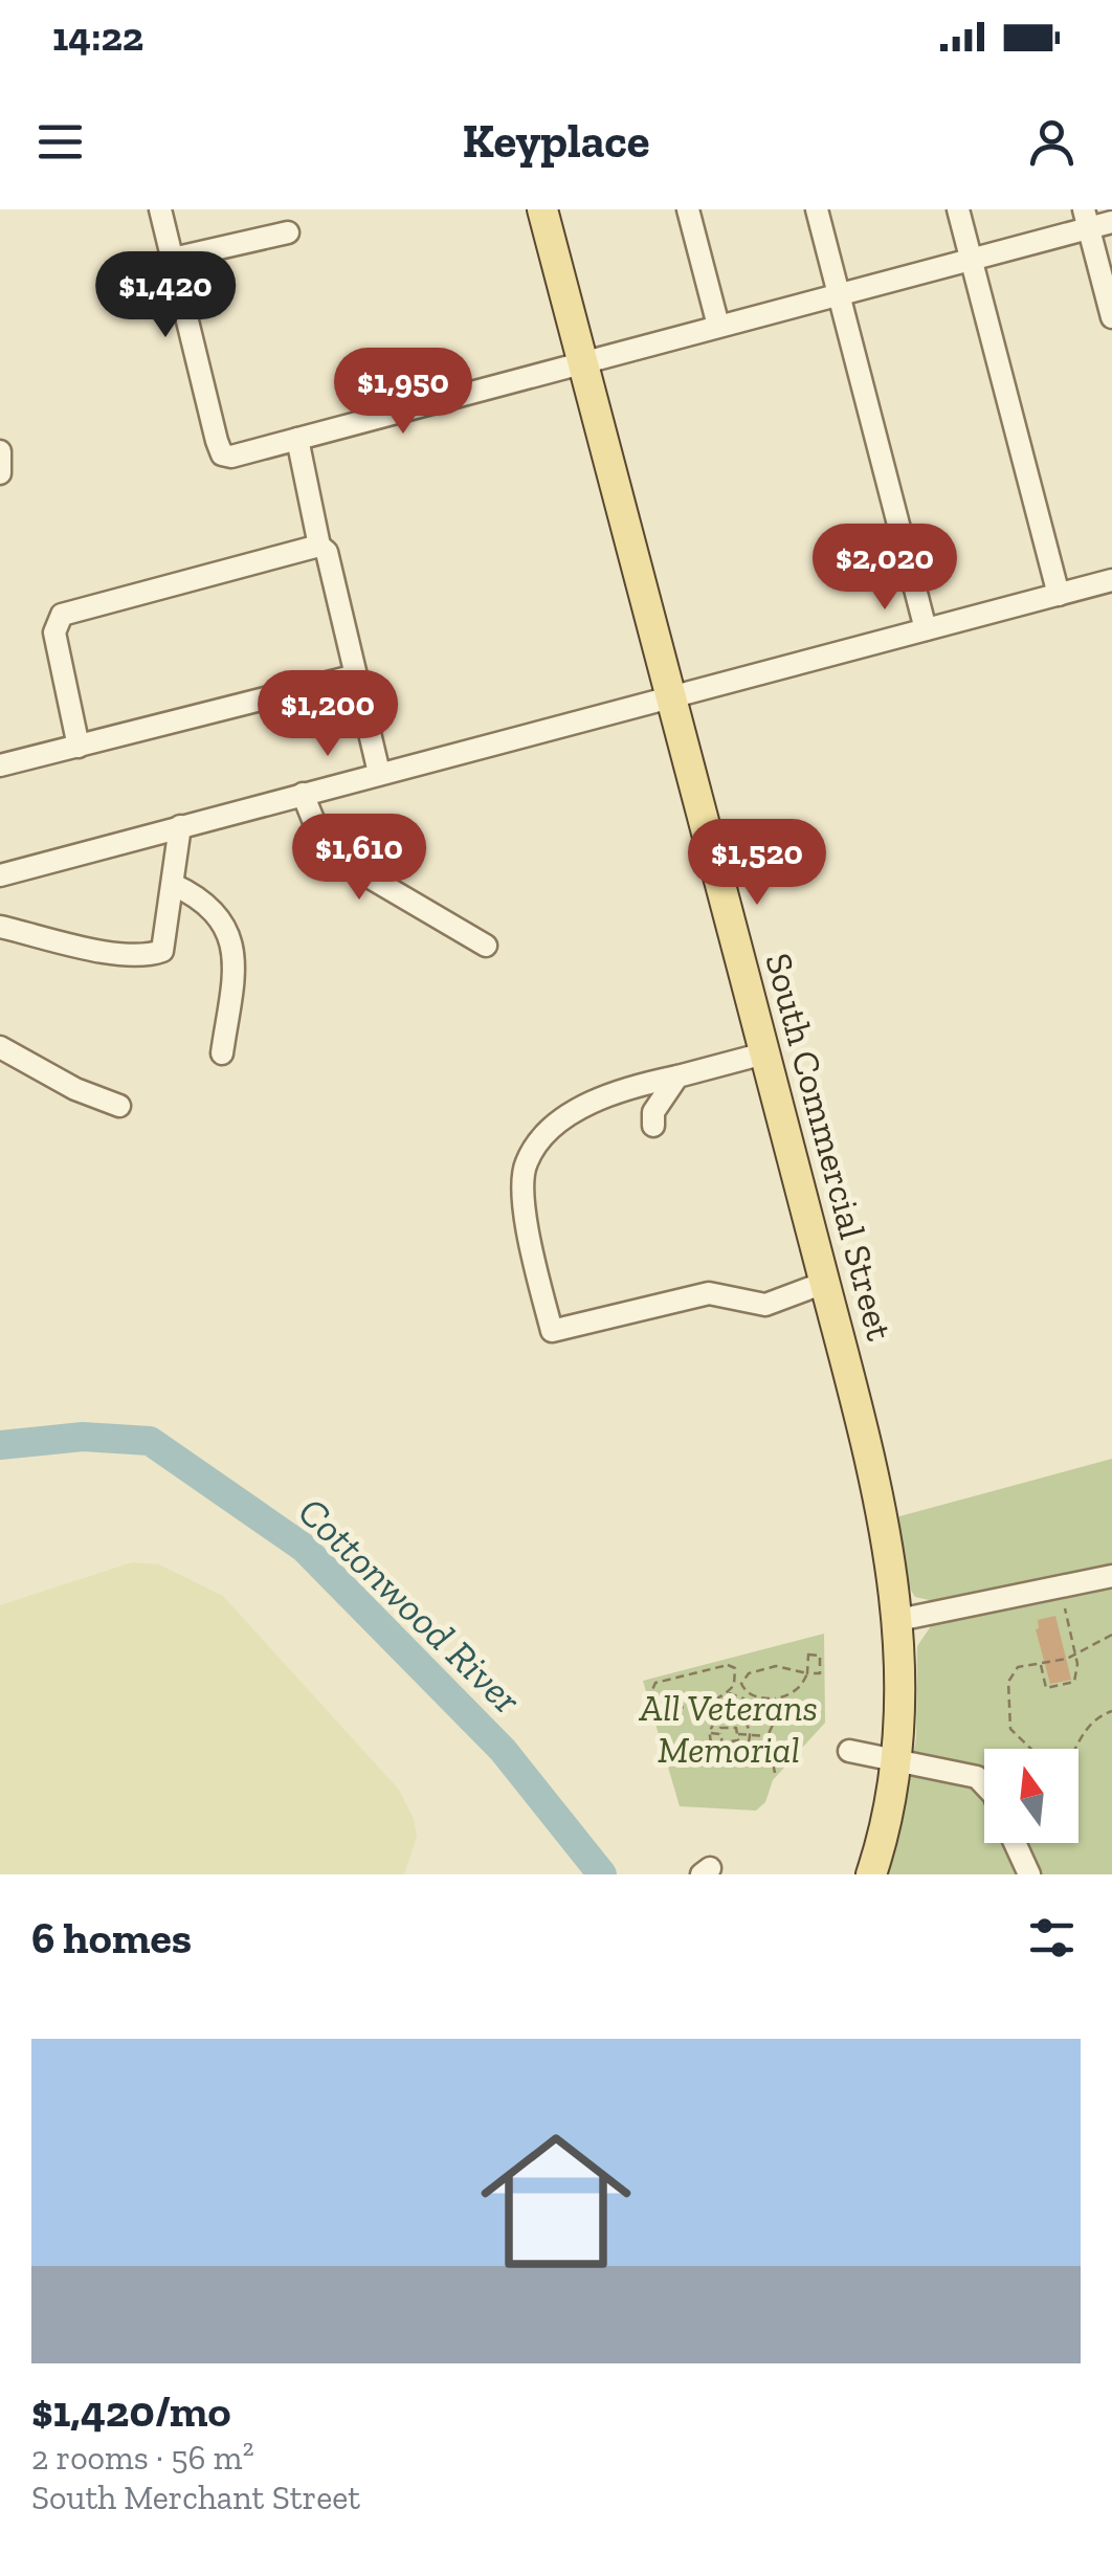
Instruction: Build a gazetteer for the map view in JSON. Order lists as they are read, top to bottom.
{
  "streets": {
    "main road": ["South Commercial Street"]
  },
  "water": ["Cottonwood River"],
  "parks": ["All Veterans Memorial"],
  "north": "top",
  "page": {
    "status": "14:22",
    "header": "Keyplace",
    "price": [
      "$1,420",
      "$1,950",
      "$2,020",
      "$1,200",
      "$1,610",
      "$1,520"
    ],
    "heading": "6 homes",
    "list": [
      {
        "name": "$1,420/mo",
        "note": "2 rooms · 56 m² · South Merchant Street"
      }
    ]
  }
}
